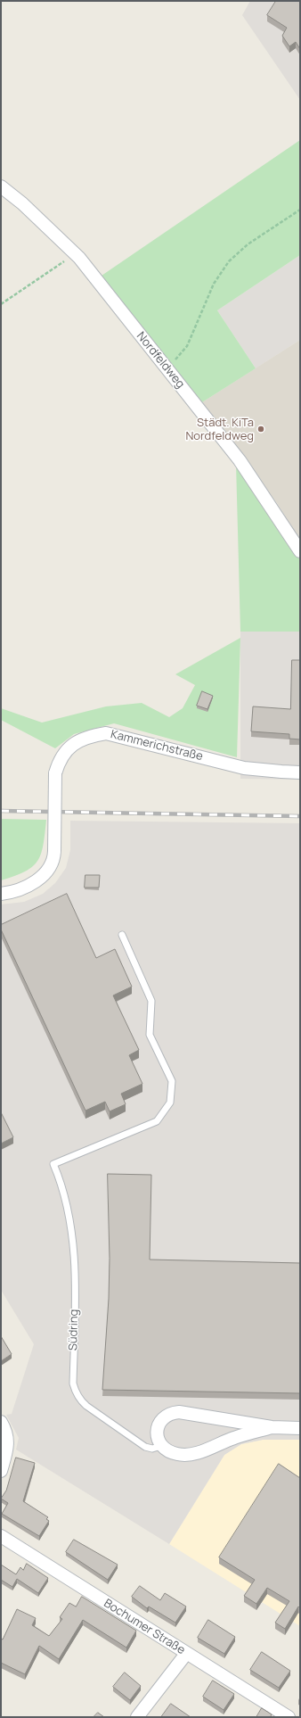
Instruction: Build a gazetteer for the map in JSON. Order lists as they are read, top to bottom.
{
  "streets": {
    "street": [
      "Nordfeldweg",
      "Kammerichstraße",
      "Südring",
      "Bochumer Straße"
    ]
  },
  "places": ["Städt. KiTa Nordfeldweg"]
}
